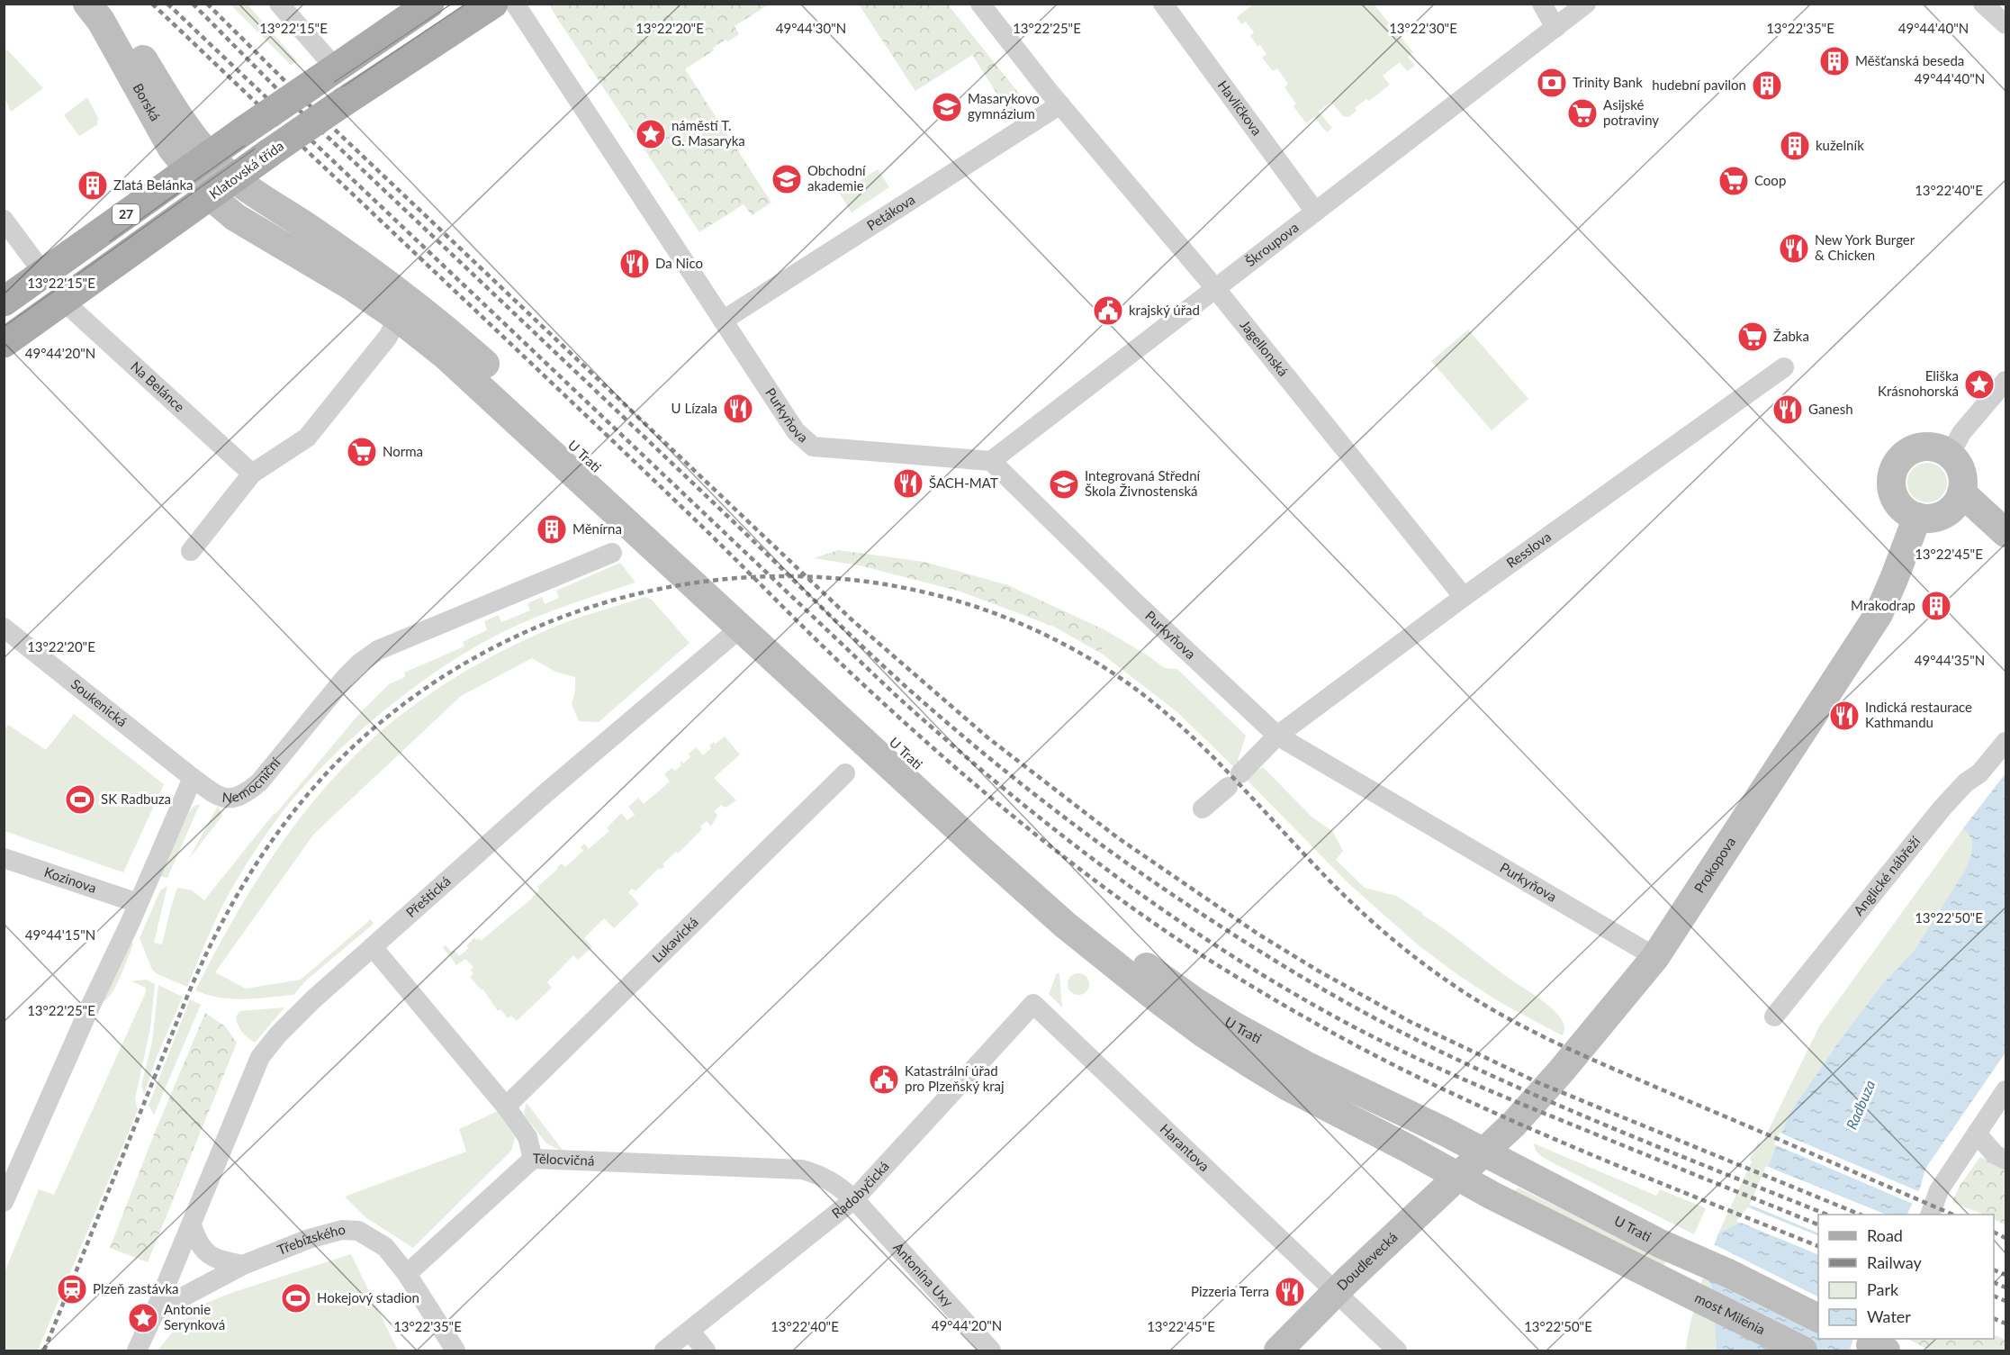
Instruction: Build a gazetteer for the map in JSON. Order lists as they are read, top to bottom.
{
  "streets": {
    "main road": [
      "Borská",
      "Klatovská třída",
      "27",
      "U Trati",
      "Prokopova",
      "Doudlevecká",
      "most Milénia"
    ],
    "street": [
      "Havlíčkova",
      "Petákova",
      "Škroupova",
      "Jagellonská",
      "Na Belánce",
      "Purkyňova",
      "Resslova",
      "Soukenická",
      "Nemocniční",
      "Anglické nábřeží",
      "Kozinova",
      "Přeštická",
      "Lukavická",
      "Harantova",
      "Tělocvičná",
      "Radobyčická",
      "Třebízského",
      "Antonína Uxy"
    ]
  },
  "crossings": [
    ["Borská", "Klatovská třída"],
    ["Borská", "27"],
    ["Borská", "U Trati"],
    ["Havlíčkova", "Škroupova"],
    ["Klatovská třída", "Na Belánce"],
    ["Klatovská třída", "U Trati"],
    ["Petákova", "Jagellonská"],
    ["Petákova", "Purkyňova"],
    ["27", "U Trati"],
    ["Škroupova", "Jagellonská"],
    ["Škroupova", "Purkyňova"],
    ["Jagellonská", "Resslova"],
    ["Purkyňova", "Resslova"],
    ["Purkyňova", "Prokopova"],
    ["U Trati", "Prokopova"],
    ["U Trati", "Přeštická"],
    ["U Trati", "Doudlevecká"],
    ["U Trati", "most Milénia"],
    ["Soukenická", "Nemocniční"],
    ["Prokopova", "Doudlevecká"],
    ["Přeštická", "Tělocvičná"],
    ["Přeštická", "Třebízského"],
    ["Lukavická", "Tělocvičná"],
    ["Harantova", "Radobyčická"],
    ["Harantova", "Doudlevecká"],
    ["Tělocvičná", "Radobyčická"],
    ["Tělocvičná", "Antonína Uxy"],
    ["Radobyčická", "Antonína Uxy"]
  ],
  "water": ["Radbuza"],
  "places": {
    "building": [
      "Měšťanská beseda",
      "hudební pavilon",
      "kuželník",
      "Zlatá Belánka",
      "Měnírna",
      "Mrakodrap"
    ],
    "bank": ["Trinity Bank"],
    "school or university": ["Masarykovo gymnázium", "Obchodní akademie", "Integrovaná Střední Škola Živnostenská"],
    "supermarket": [
      "Asijské potraviny",
      "Coop",
      "Žabka",
      "Norma"
    ],
    "place": ["náměstí T. G. Masaryka", "Eliška Krásnohorská", "Antonie Serynková"],
    "restaurant": [
      "New York Burger & Chicken",
      "Da Nico",
      "U Lízala",
      "Ganesh",
      "ŠACH-MAT",
      "Indická restaurace Kathmandu",
      "Pizzeria Terra"
    ],
    "public building": ["krajský úřad", "Katastrální úřad pro Plzeňský kraj"],
    "sports": ["SK Radbuza", "Hokejový stadion"],
    "station": ["Plzeň zastávka"]
  },
  "legend": [
    "Road",
    "Railway",
    "Park",
    "Water"
  ],
  "coordinates": [
    "13°22'15\"E",
    "13°22'20\"E",
    "13°22'25\"E",
    "13°22'30\"E",
    "13°22'35\"E",
    "49°44'40\"N",
    "49°44'30\"N",
    "13°22'40\"E",
    "49°44'20\"N",
    "13°22'45\"E",
    "49°44'35\"N",
    "13°22'50\"E",
    "49°44'15\"N"
  ]
}
